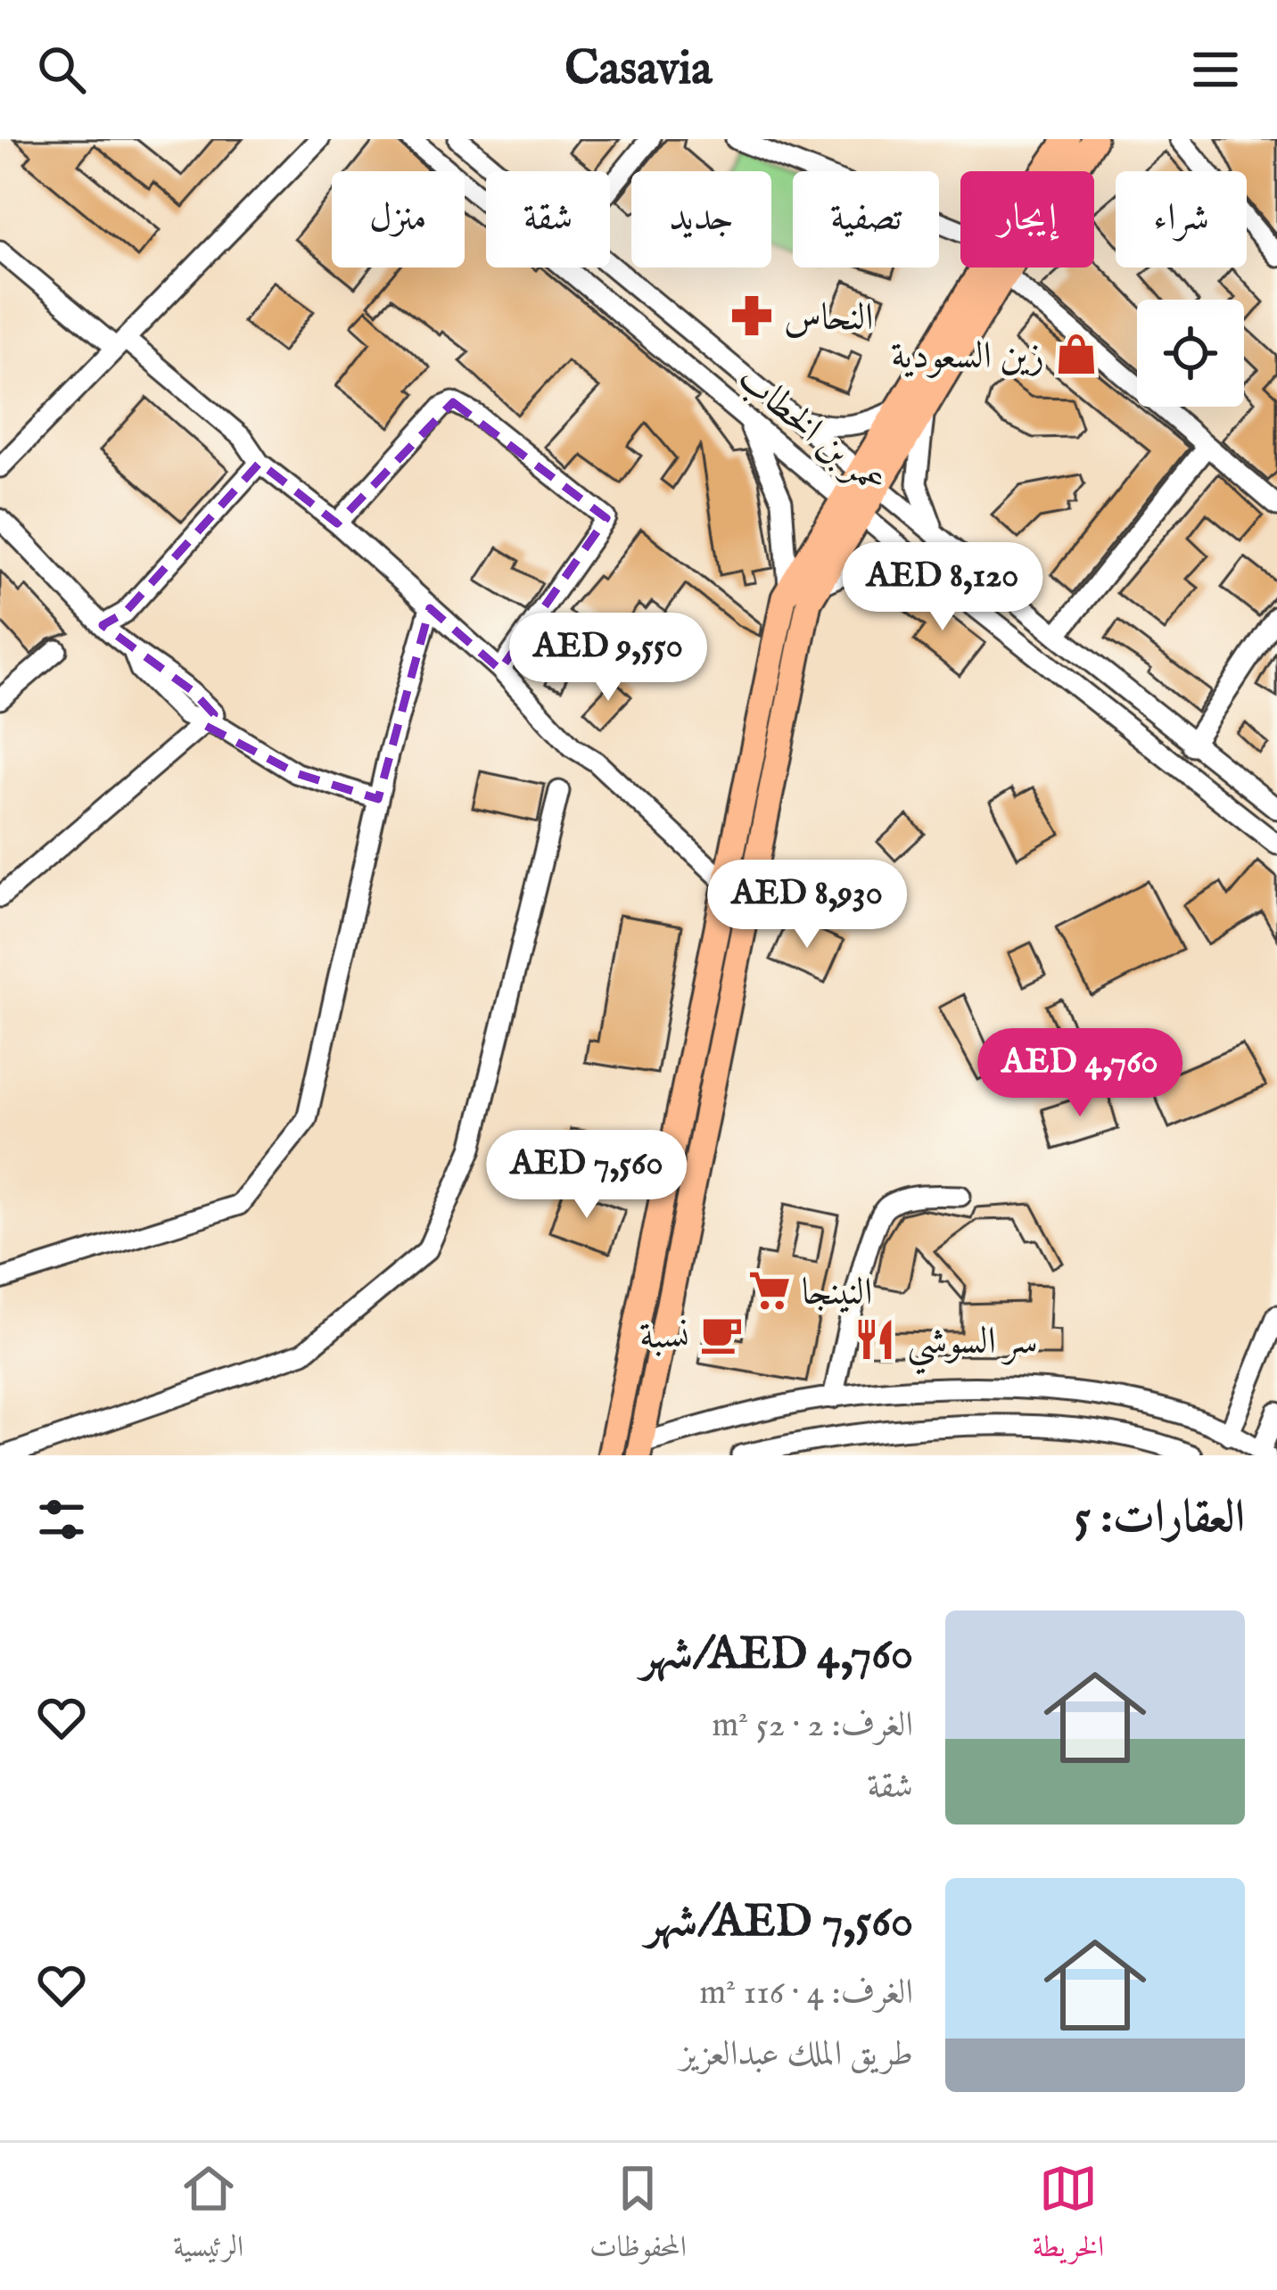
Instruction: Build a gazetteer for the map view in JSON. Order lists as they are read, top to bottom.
{
  "streets": {
    "street": ["عمر بن الخطاب"]
  },
  "places": {
    "pharmacy": ["النحاس"],
    "shop": ["زين السعودية"],
    "supermarket": ["النينجا"],
    "cafe": ["نسبة"],
    "restaurant": ["سر السوشي"]
  },
  "page": {
    "header": "Casavia",
    "chip": [
      "شراء",
      "إيجار",
      "تصفية",
      "جديد",
      "شقة",
      "منزل"
    ],
    "price": [
      "AED 8,120",
      "AED 9,550",
      "AED 8,930",
      "AED 4,760",
      "AED 7,560"
    ],
    "heading": "العقارات: 5",
    "list": [
      {
        "name": "AED 4,760/شهر",
        "note": "الغرف: 2 · 52 m² · شقة"
      },
      {
        "name": "AED 7,560/شهر",
        "note": "الغرف: 4 · 116 m² · طريق الملك عبدالعزيز"
      }
    ],
    "tabs": ["الخريطة", "المحفوظات", "الرئيسية"]
  }
}
